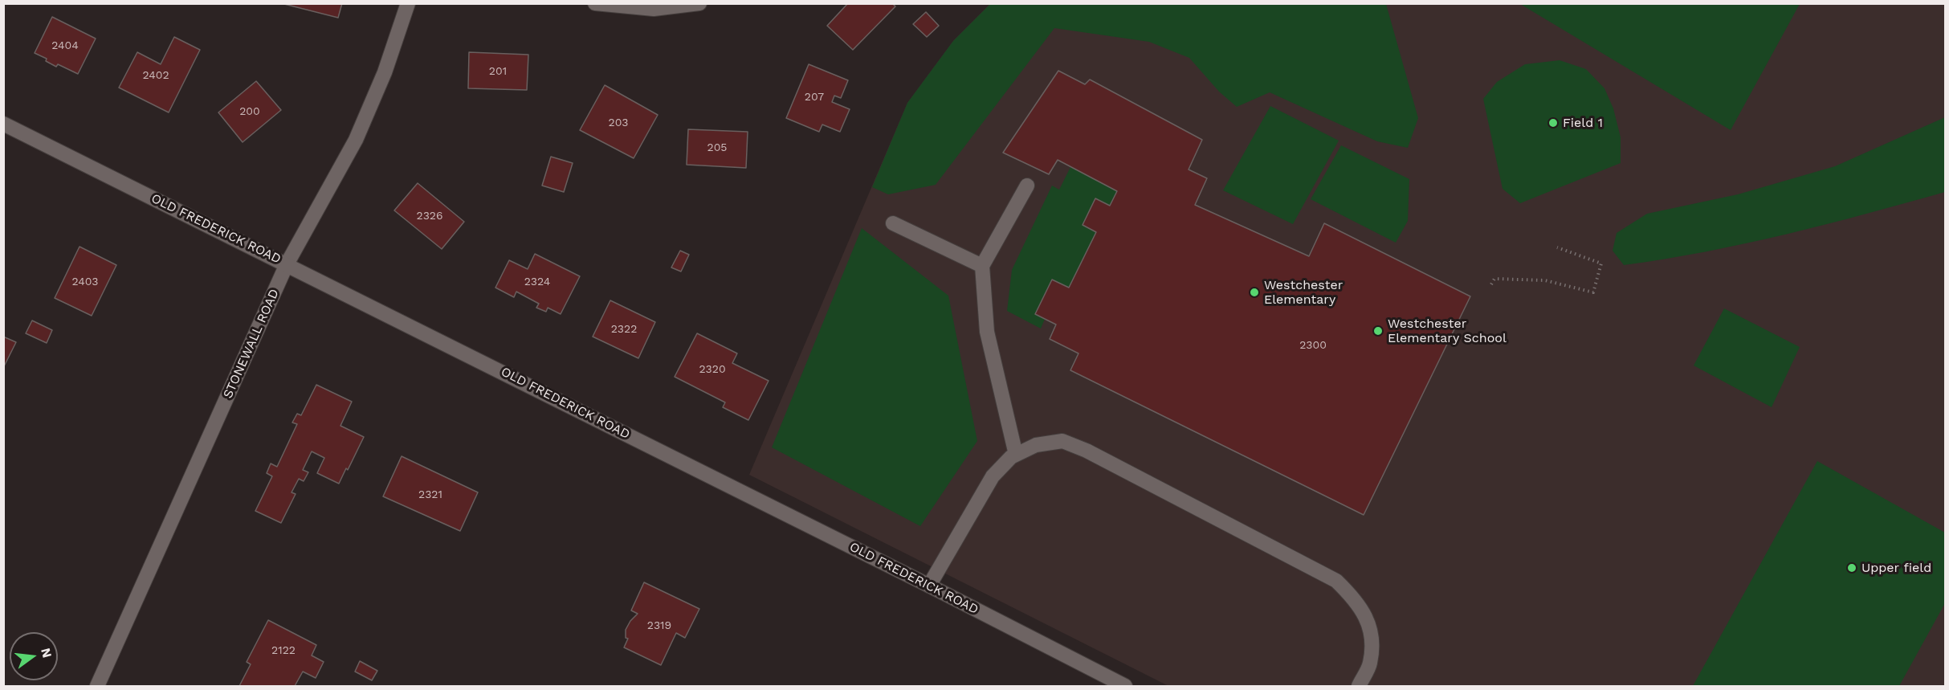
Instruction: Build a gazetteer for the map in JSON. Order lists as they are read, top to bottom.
{
  "streets": {
    "street": ["OLD FREDERICK ROAD", "STONEWALL ROAD"]
  },
  "crossings": [
    ["OLD FREDERICK ROAD", "STONEWALL ROAD"]
  ],
  "places": [
    "Field 1",
    "Westchester Elementary",
    "Westchester Elementary School",
    "Upper field"
  ],
  "house_numbers": [
    "2404",
    "201",
    "2402",
    "207",
    "200",
    "203",
    "205",
    "2326",
    "2403",
    "2324",
    "2322",
    "2300",
    "2320",
    "2321",
    "2319",
    "2122"
  ],
  "north": "right"
}
